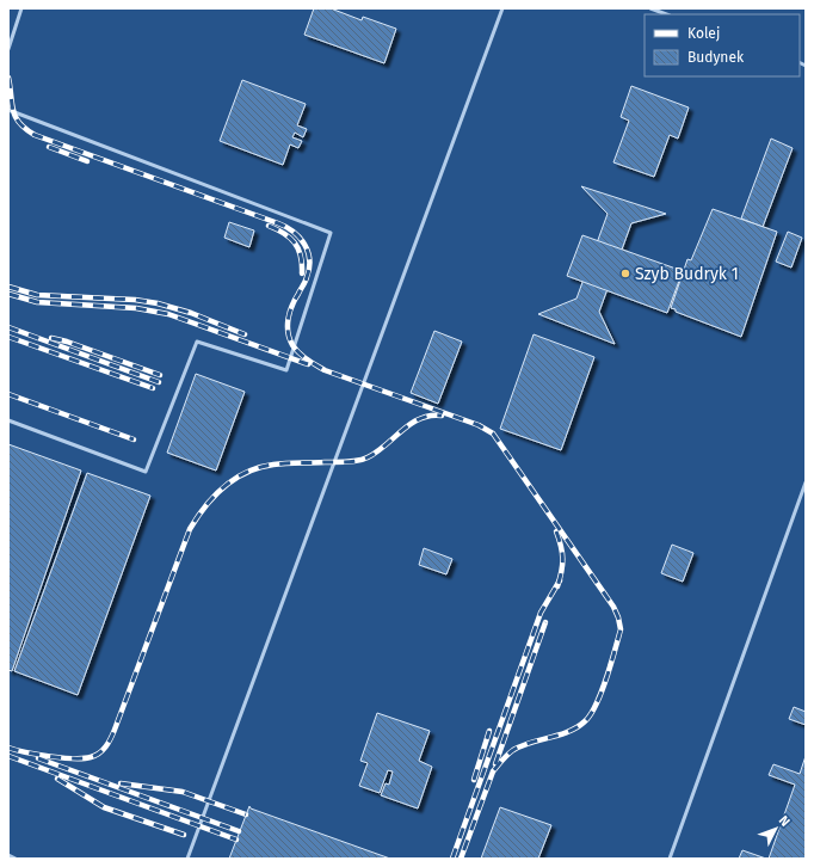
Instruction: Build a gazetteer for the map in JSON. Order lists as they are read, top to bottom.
{
  "places": ["Szyb Budryk 1"],
  "legend": ["Kolej", "Budynek"],
  "north": "top right"
}
